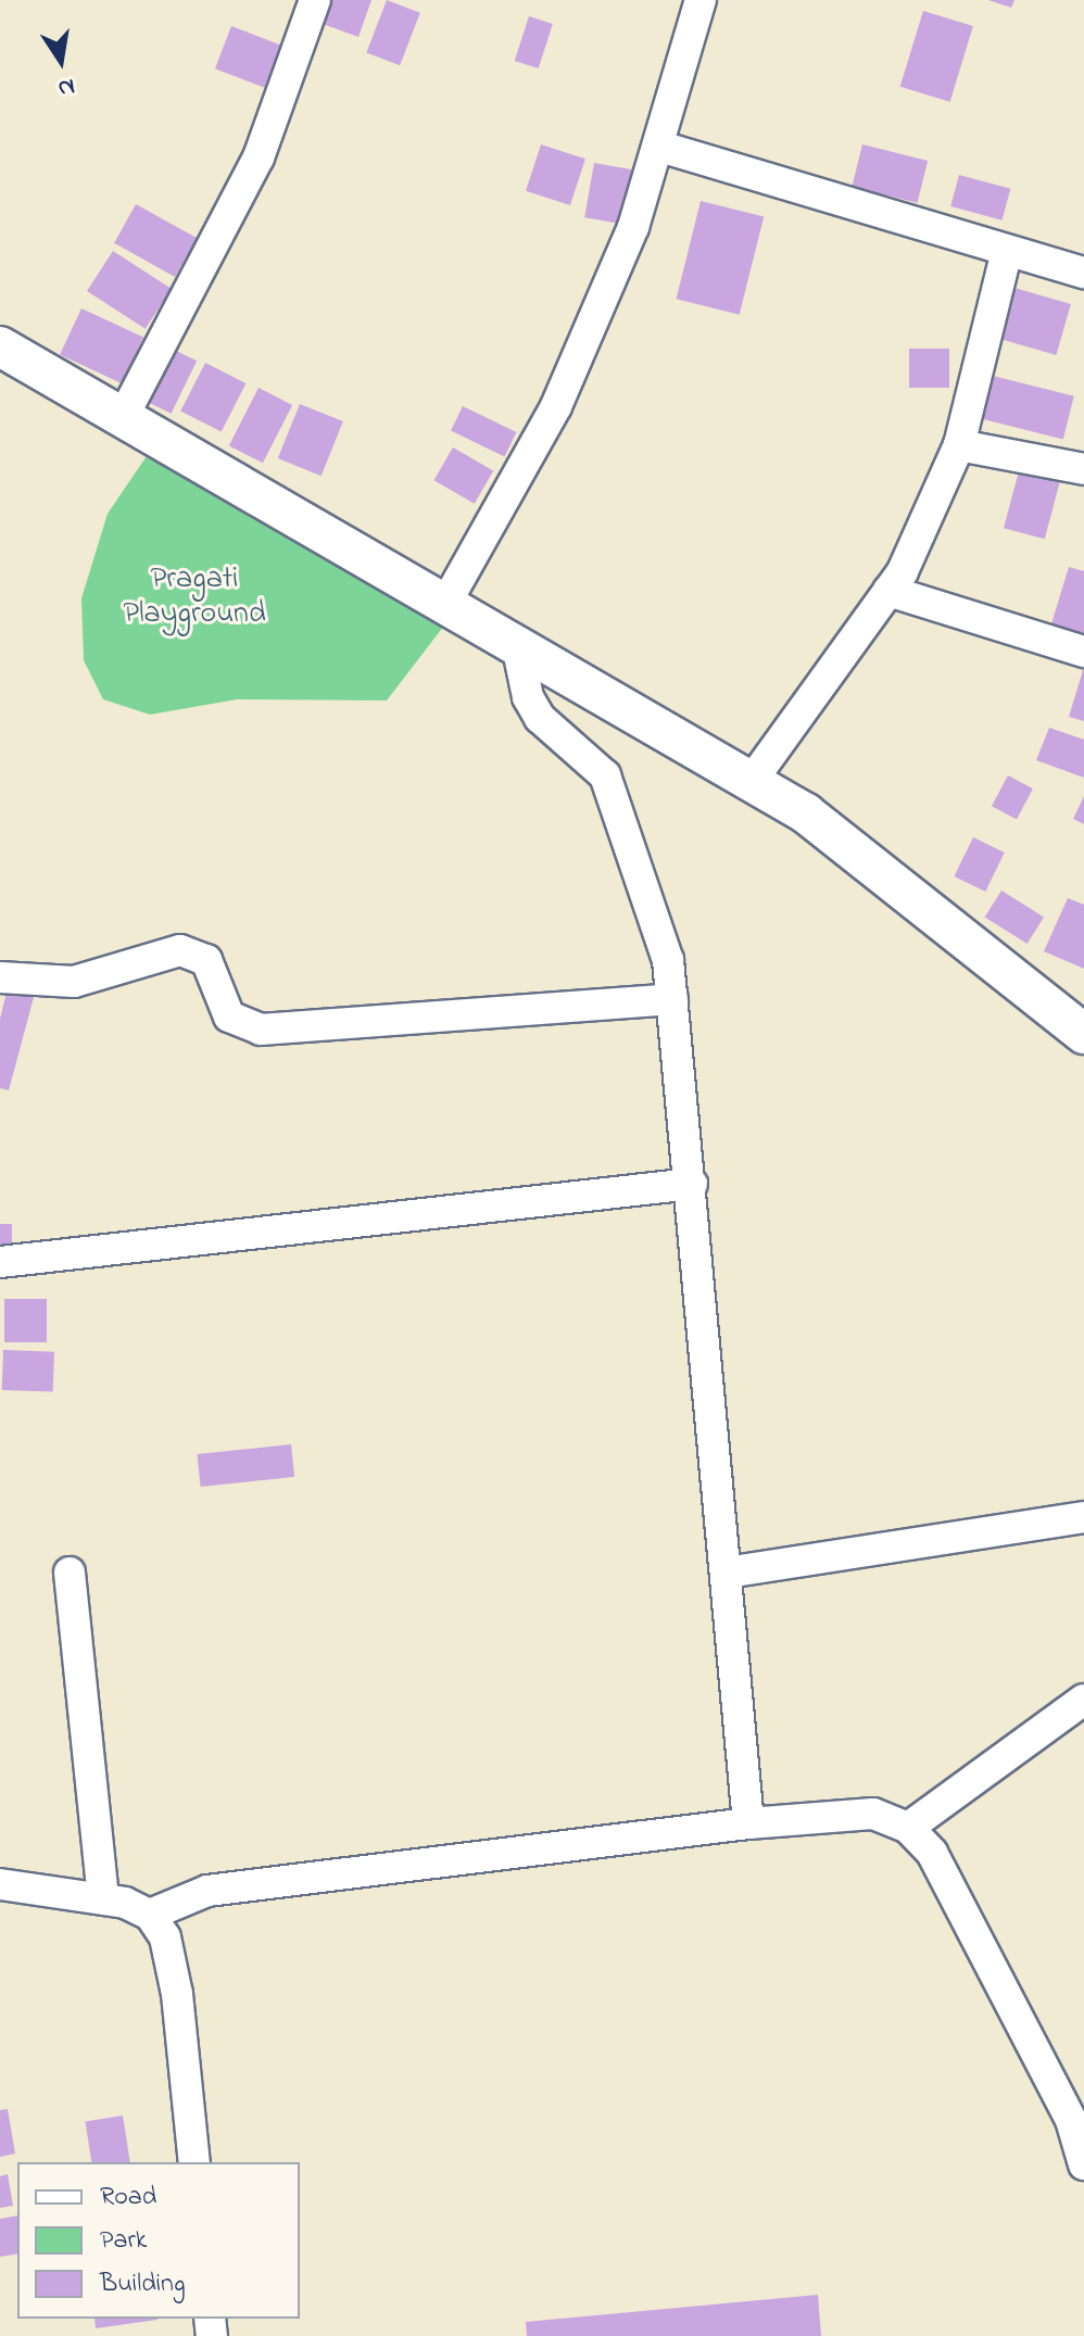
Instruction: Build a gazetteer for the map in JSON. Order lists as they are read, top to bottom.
{
  "parks": ["Pragati Playground"],
  "legend": ["Road", "Park", "Building"],
  "north": "bottom"
}
